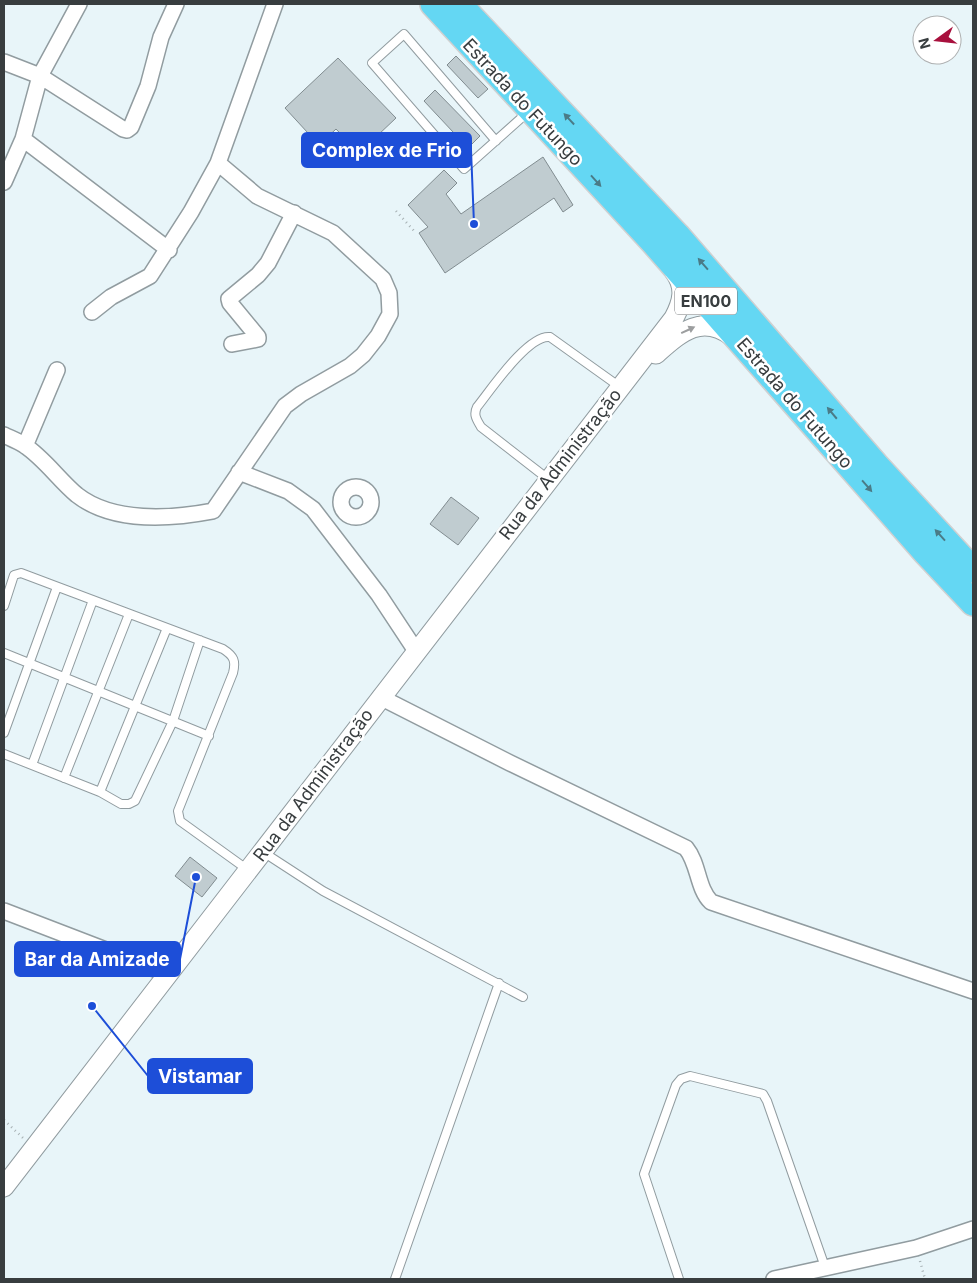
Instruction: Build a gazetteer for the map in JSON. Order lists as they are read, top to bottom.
{
  "streets": {
    "highway": ["Estrada do Futungo", "EN100"],
    "street": ["Rua da Administração"]
  },
  "places": ["Complex de Frio", "Bar da Amizade", "Vistamar"],
  "north": "left"
}
